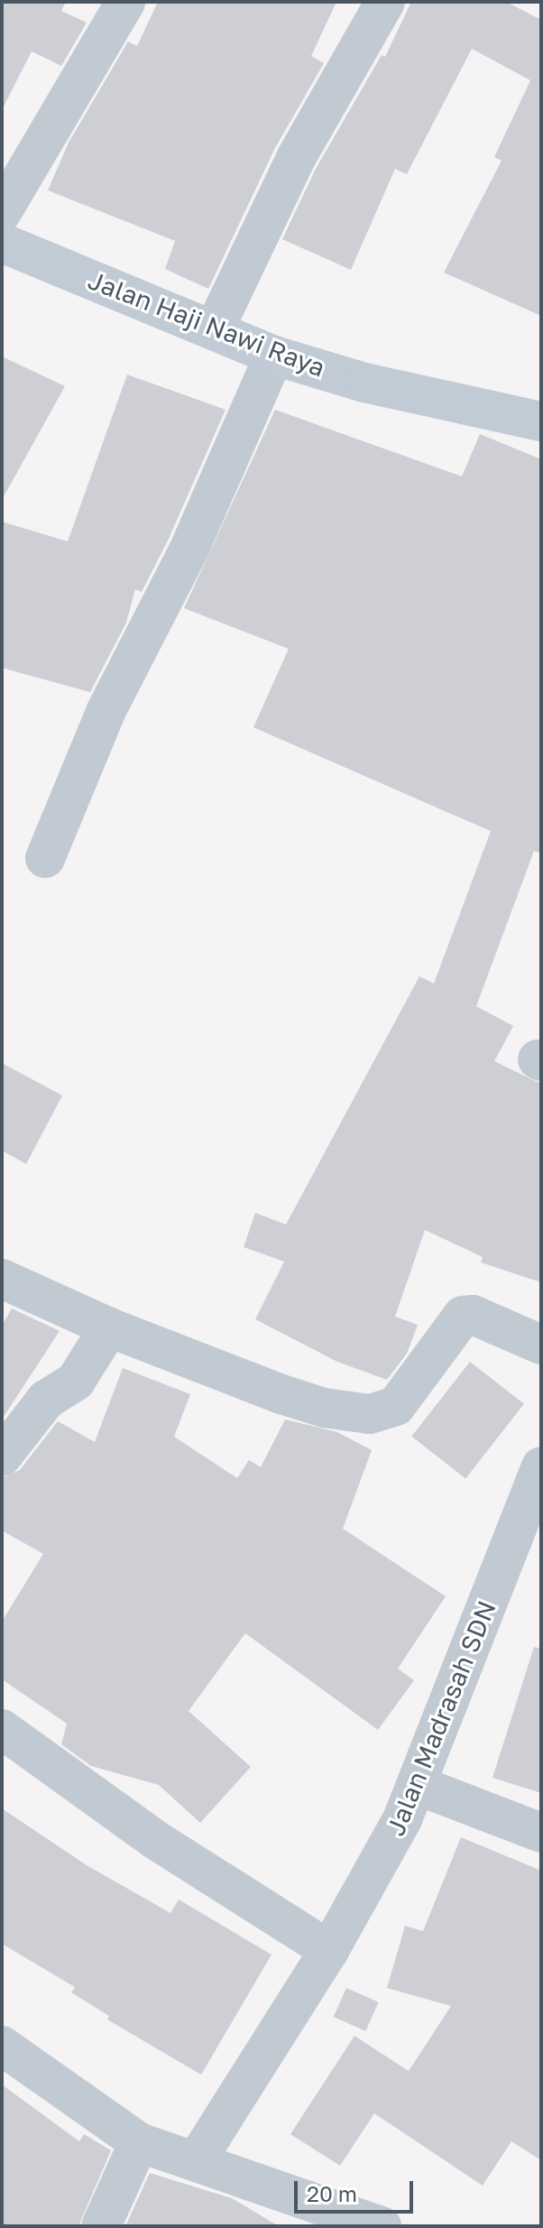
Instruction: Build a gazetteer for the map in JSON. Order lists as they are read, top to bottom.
{
  "streets": {
    "street": ["Jalan Haji Nawi Raya", "Jalan Madrasah SDN"]
  },
  "scale_bar": "20 m"
}
